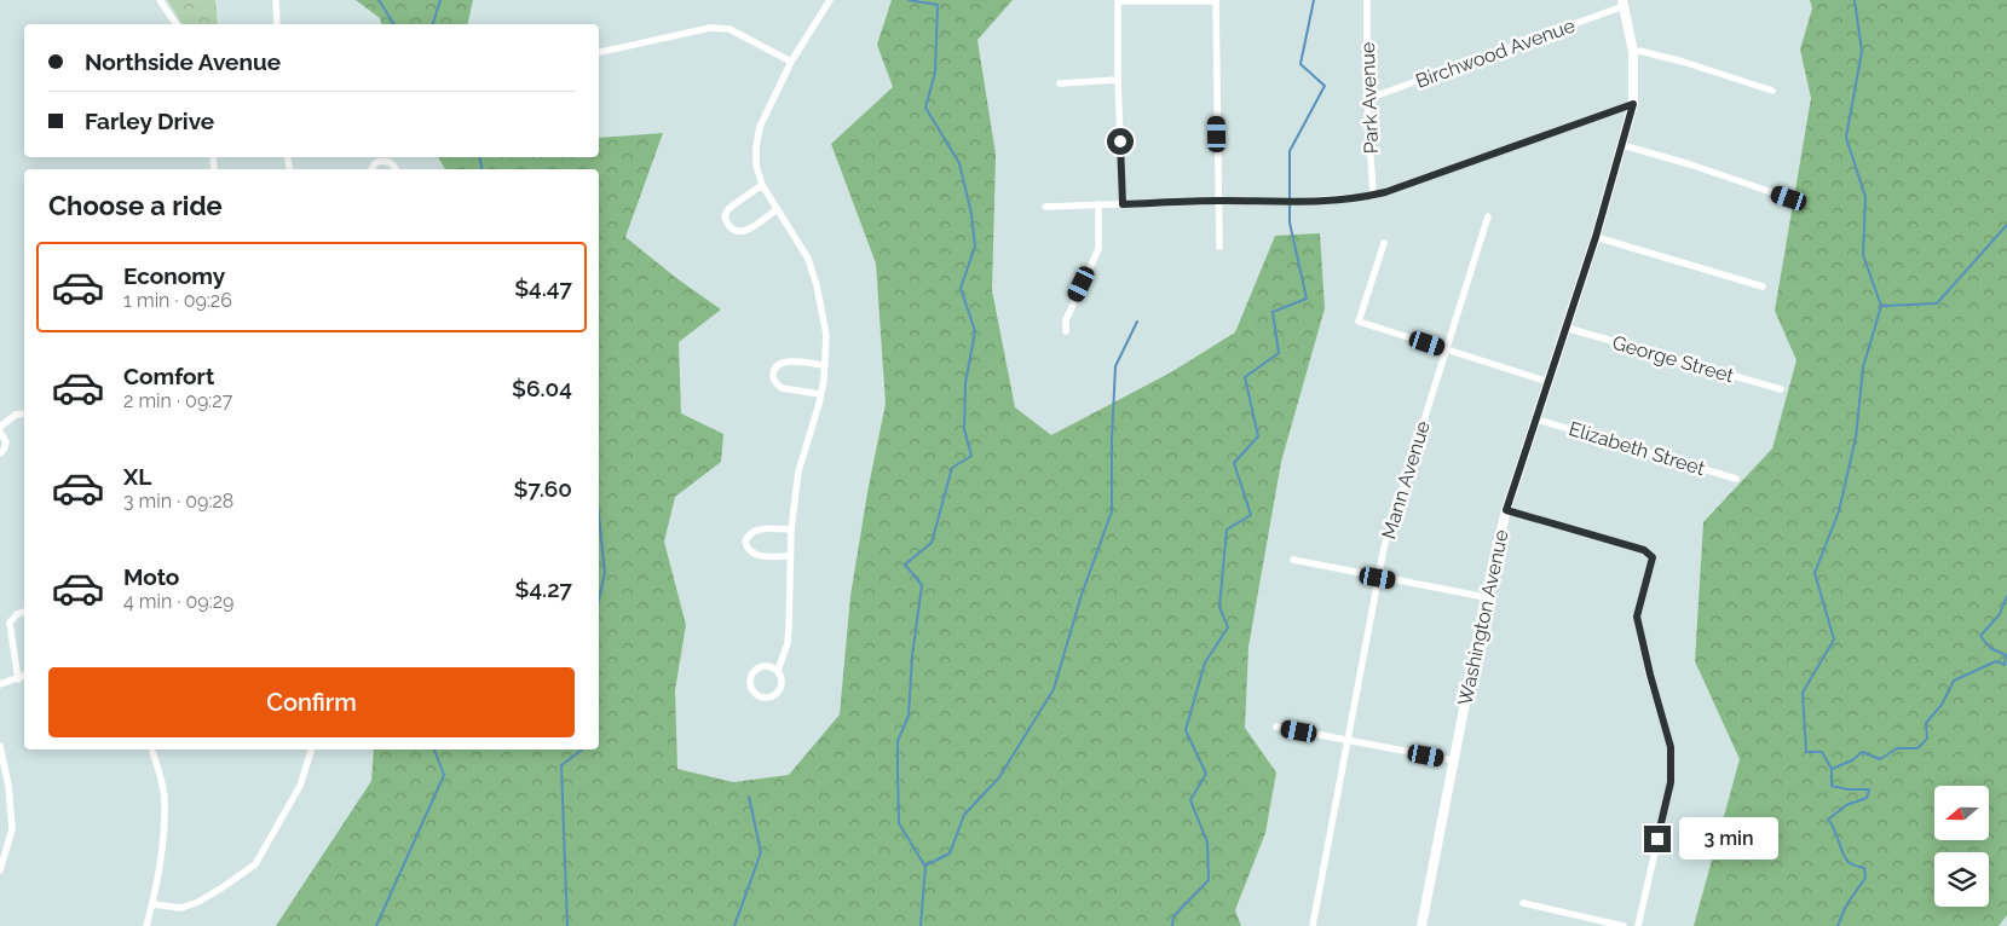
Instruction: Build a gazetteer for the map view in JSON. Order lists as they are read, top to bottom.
{
  "streets": {
    "street": [
      "Birchwood Avenue",
      "Park Avenue",
      "George Street",
      "Elizabeth Street",
      "Mann Avenue",
      "Washington Avenue"
    ]
  },
  "crossings": [
    ["Birchwood Avenue", "Park Avenue"],
    ["Birchwood Avenue", "Washington Avenue"],
    ["George Street", "Washington Avenue"],
    ["Elizabeth Street", "Washington Avenue"]
  ],
  "north": "left",
  "page": {
    "banner": ["Northside Avenue", "Farley Drive"],
    "heading": "Choose a ride",
    "list": [
      {
        "name": "Economy",
        "note": "1 min · 09:26",
        "value": "$4.47"
      },
      {
        "name": "Comfort",
        "note": "2 min · 09:27",
        "value": "$6.04"
      },
      {
        "name": "XL",
        "note": "3 min · 09:28",
        "value": "$7.60"
      },
      {
        "name": "Moto",
        "note": "4 min · 09:29",
        "value": "$4.27"
      }
    ],
    "buttons": "Confirm",
    "bubble": "3 min"
  }
}
